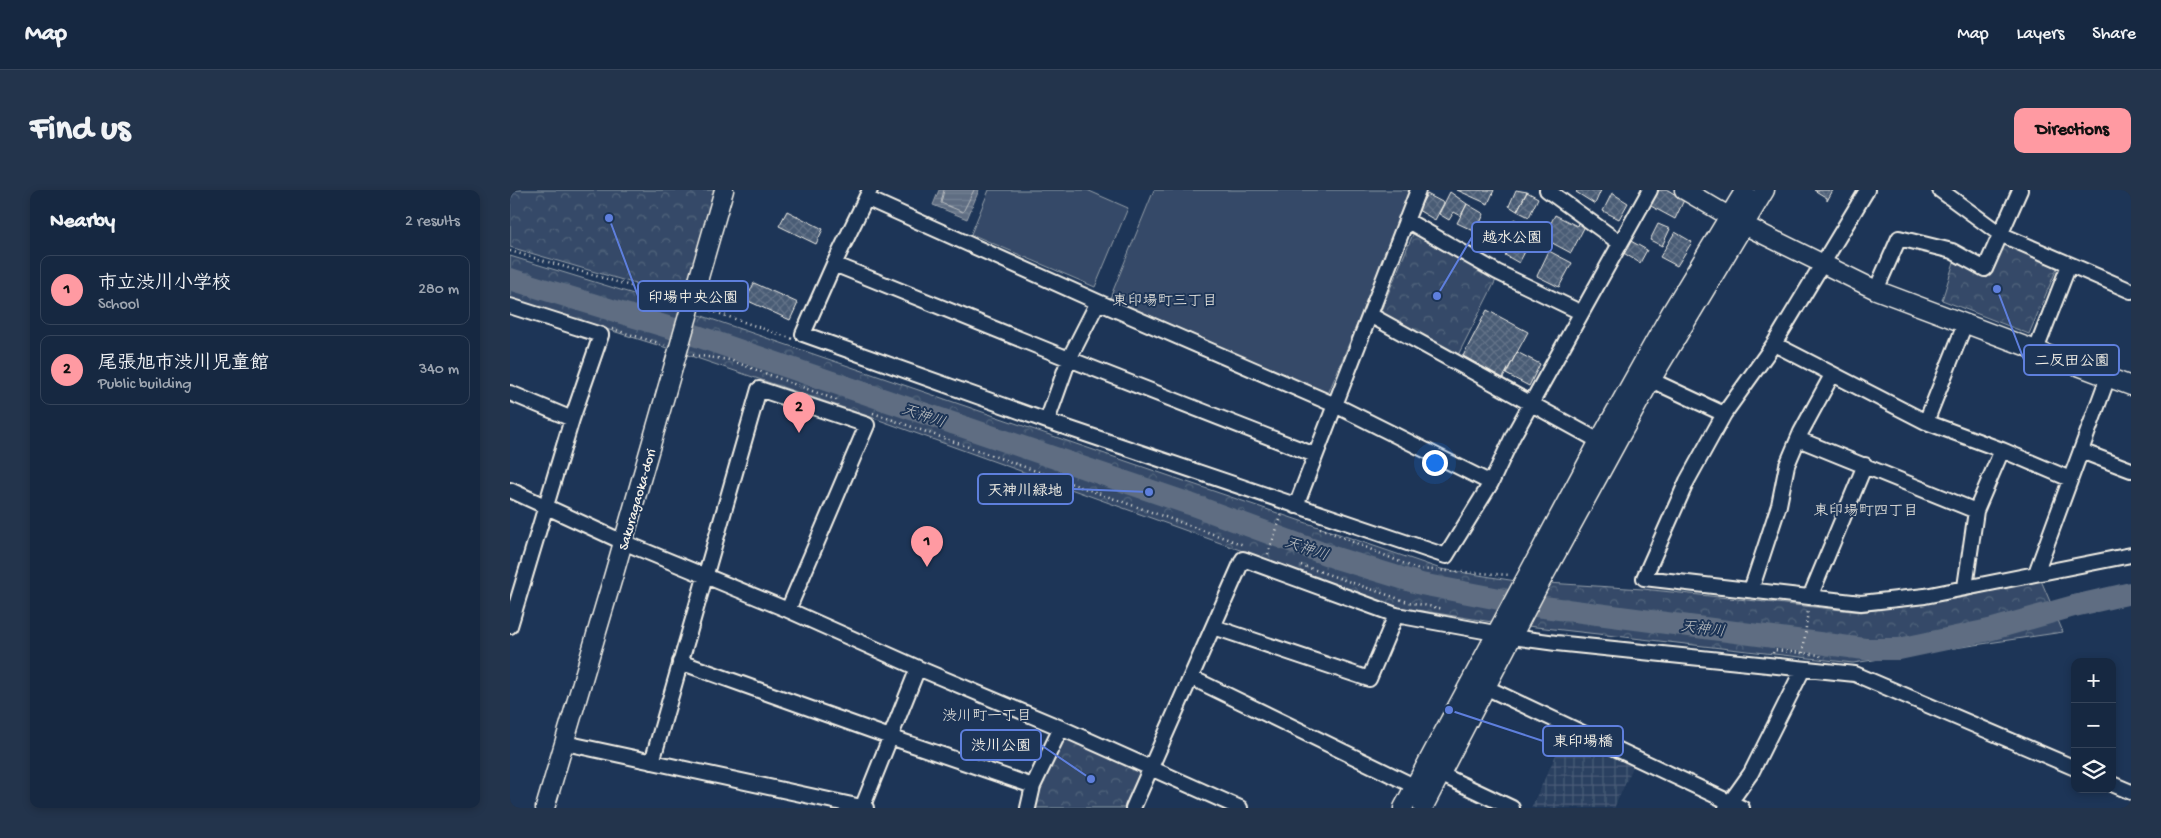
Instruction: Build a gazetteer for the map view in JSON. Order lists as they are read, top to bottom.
{
  "streets": {
    "street": ["Sakuragaoka-dori"]
  },
  "districts": ["東印場町三丁目", "東印場町四丁目", "渋川町一丁目"],
  "water": ["天神川"],
  "places": [
    "印場中央公園",
    "二反田公園",
    "越水公園",
    "天神川緑地",
    "東印場橋",
    "渋川公園"
  ],
  "page": {
    "header": "Map",
    "nav": ["Map", "Layers", "Share"],
    "buttons": "Directions",
    "title": "Find us",
    "heading": ["Nearby", "2 results"],
    "list": [
      {
        "mark": "1",
        "name": "市立渋川小学校",
        "note": "School",
        "value": "280 m"
      },
      {
        "mark": "2",
        "name": "尾張旭市渋川児童館",
        "note": "Public building",
        "value": "340 m"
      }
    ],
    "pins": ["2", "1"],
    "map_buttons": ["+", "−"]
  }
}
